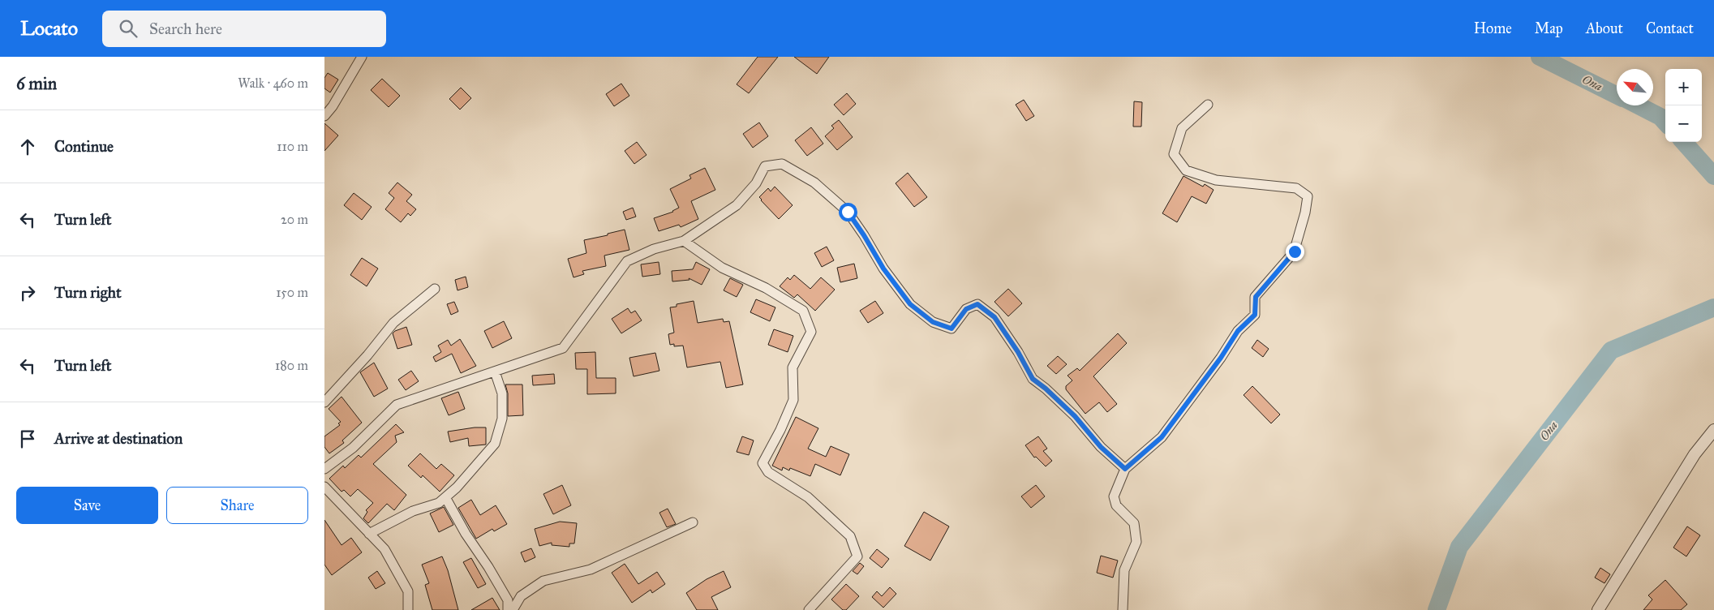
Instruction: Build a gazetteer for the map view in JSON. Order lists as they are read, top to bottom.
{
  "water": ["Ona"],
  "north": "top left",
  "page": {
    "header": "Locato",
    "search": "Search here",
    "nav": [
      "Home",
      "Map",
      "About",
      "Contact"
    ],
    "heading": ["6 min", "Walk · 460 m"],
    "map_buttons": ["+", "−"],
    "list": [
      ["Continue", "110 m"],
      ["Turn left", "20 m"],
      ["Turn right", "150 m"],
      ["Turn left", "180 m"],
      "Arrive at destination"
    ],
    "buttons": ["Save", "Share"]
  }
}
